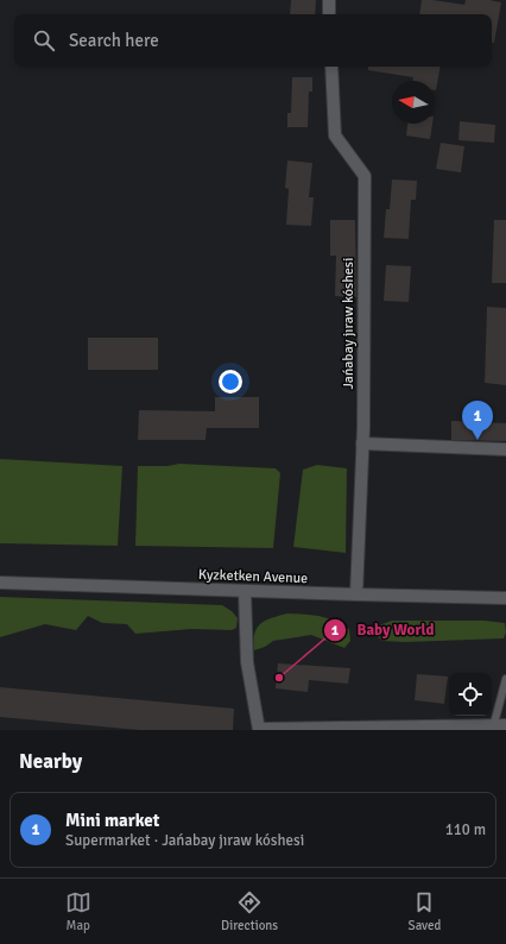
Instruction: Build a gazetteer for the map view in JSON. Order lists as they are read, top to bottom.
{
  "streets": {
    "street": ["Jańabay jıraw kóshesi", "Kyzketken Avenue"]
  },
  "crossings": [
    ["Jańabay jıraw kóshesi", "Kyzketken Avenue"]
  ],
  "places": ["Baby World"],
  "north": "left",
  "page": {
    "search": "Search here",
    "pins": "1",
    "heading": "Nearby",
    "list": [
      {
        "mark": "1",
        "name": "Mini market",
        "note": "Supermarket · Jańabay jıraw kóshesi",
        "value": "110 m"
      }
    ],
    "nav": ["Map", "Directions", "Saved"]
  }
}
